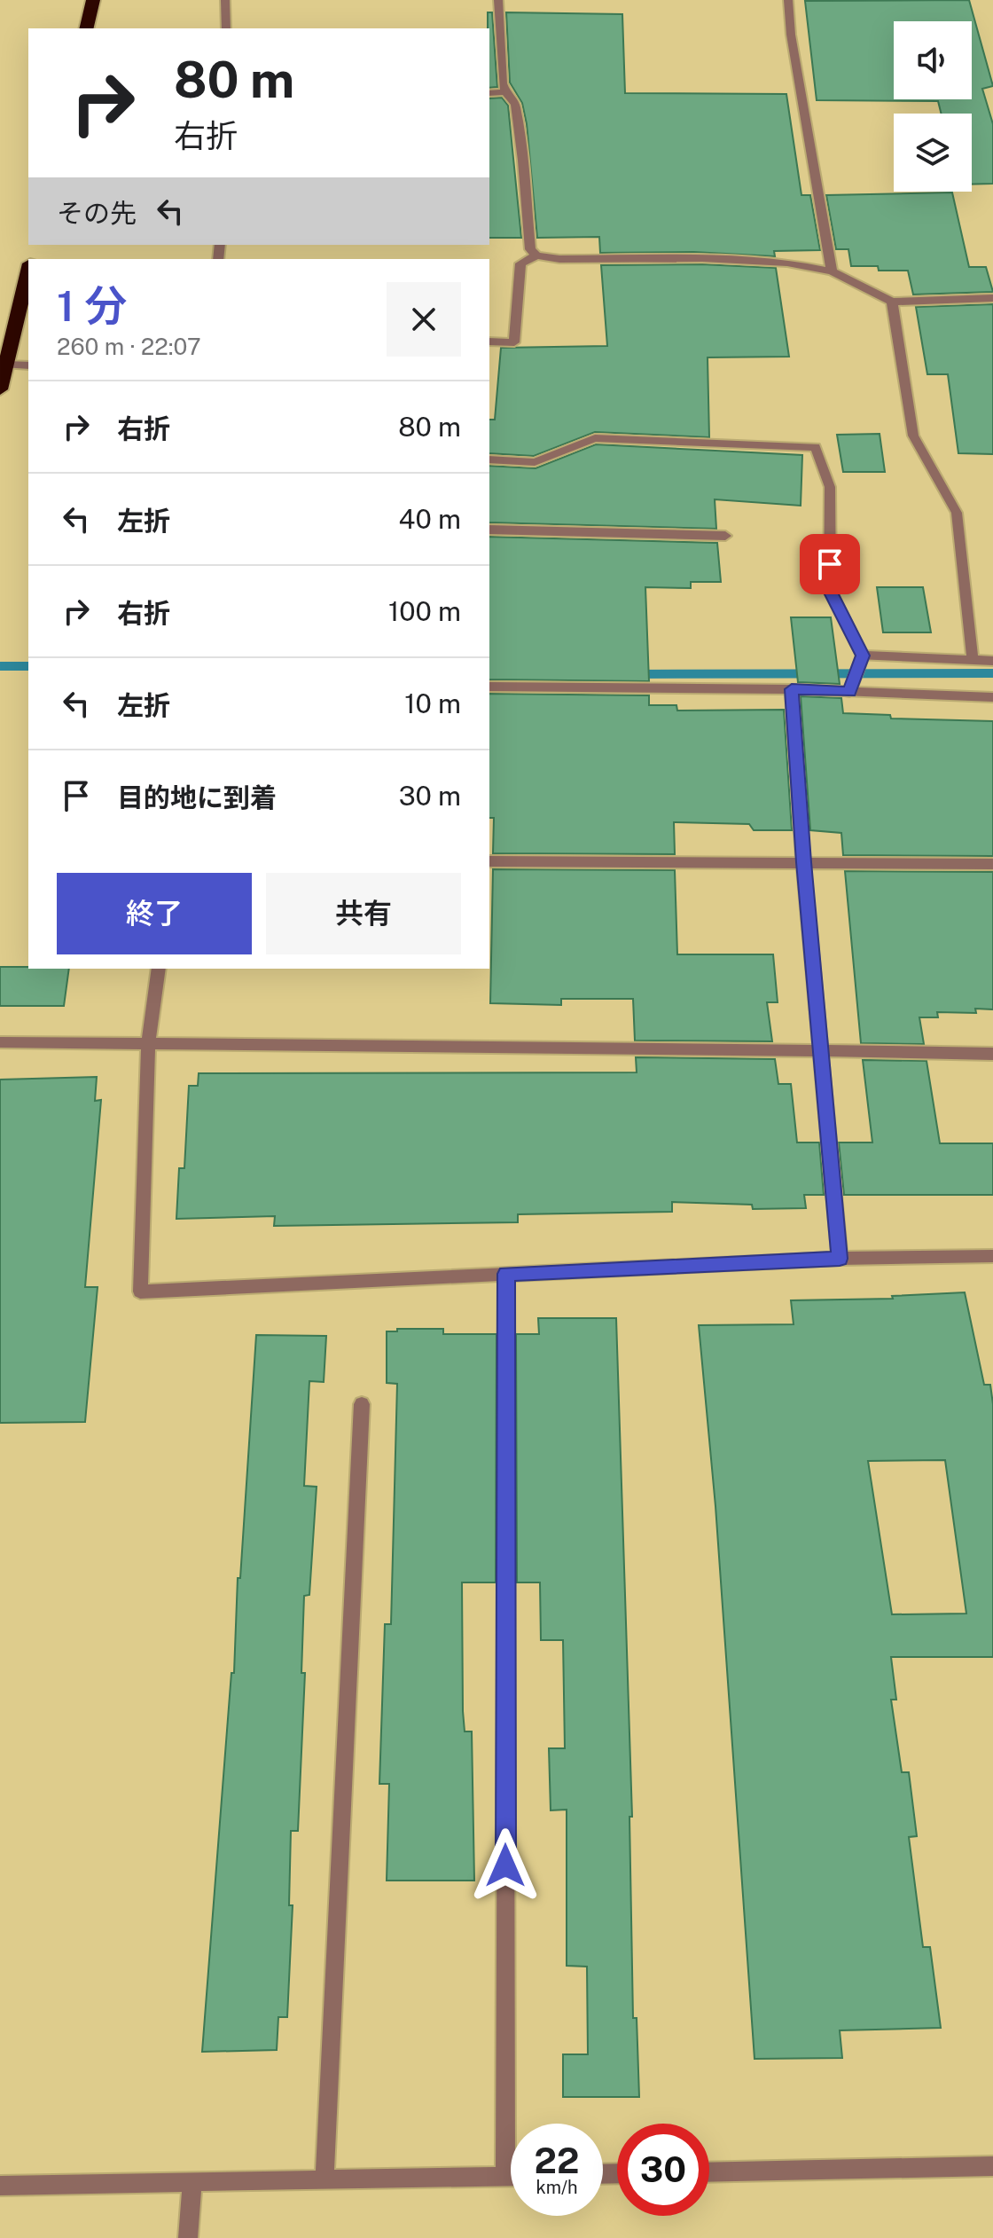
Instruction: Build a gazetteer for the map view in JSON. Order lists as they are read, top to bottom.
{
  "page": {
    "turn": ["80 m", "右折"],
    "then": "その先",
    "heading": ["1 分", "260 m · 22:07"],
    "list": [
      {
        "name": "右折",
        "value": "80 m"
      },
      {
        "name": "左折",
        "value": "40 m"
      },
      {
        "name": "右折",
        "value": "100 m"
      },
      {
        "name": "左折",
        "value": "10 m"
      },
      {
        "name": "目的地に到着",
        "value": "30 m"
      }
    ],
    "buttons": ["終了", "共有"],
    "speed": "22 km/h",
    "limit": "30"
  }
}
